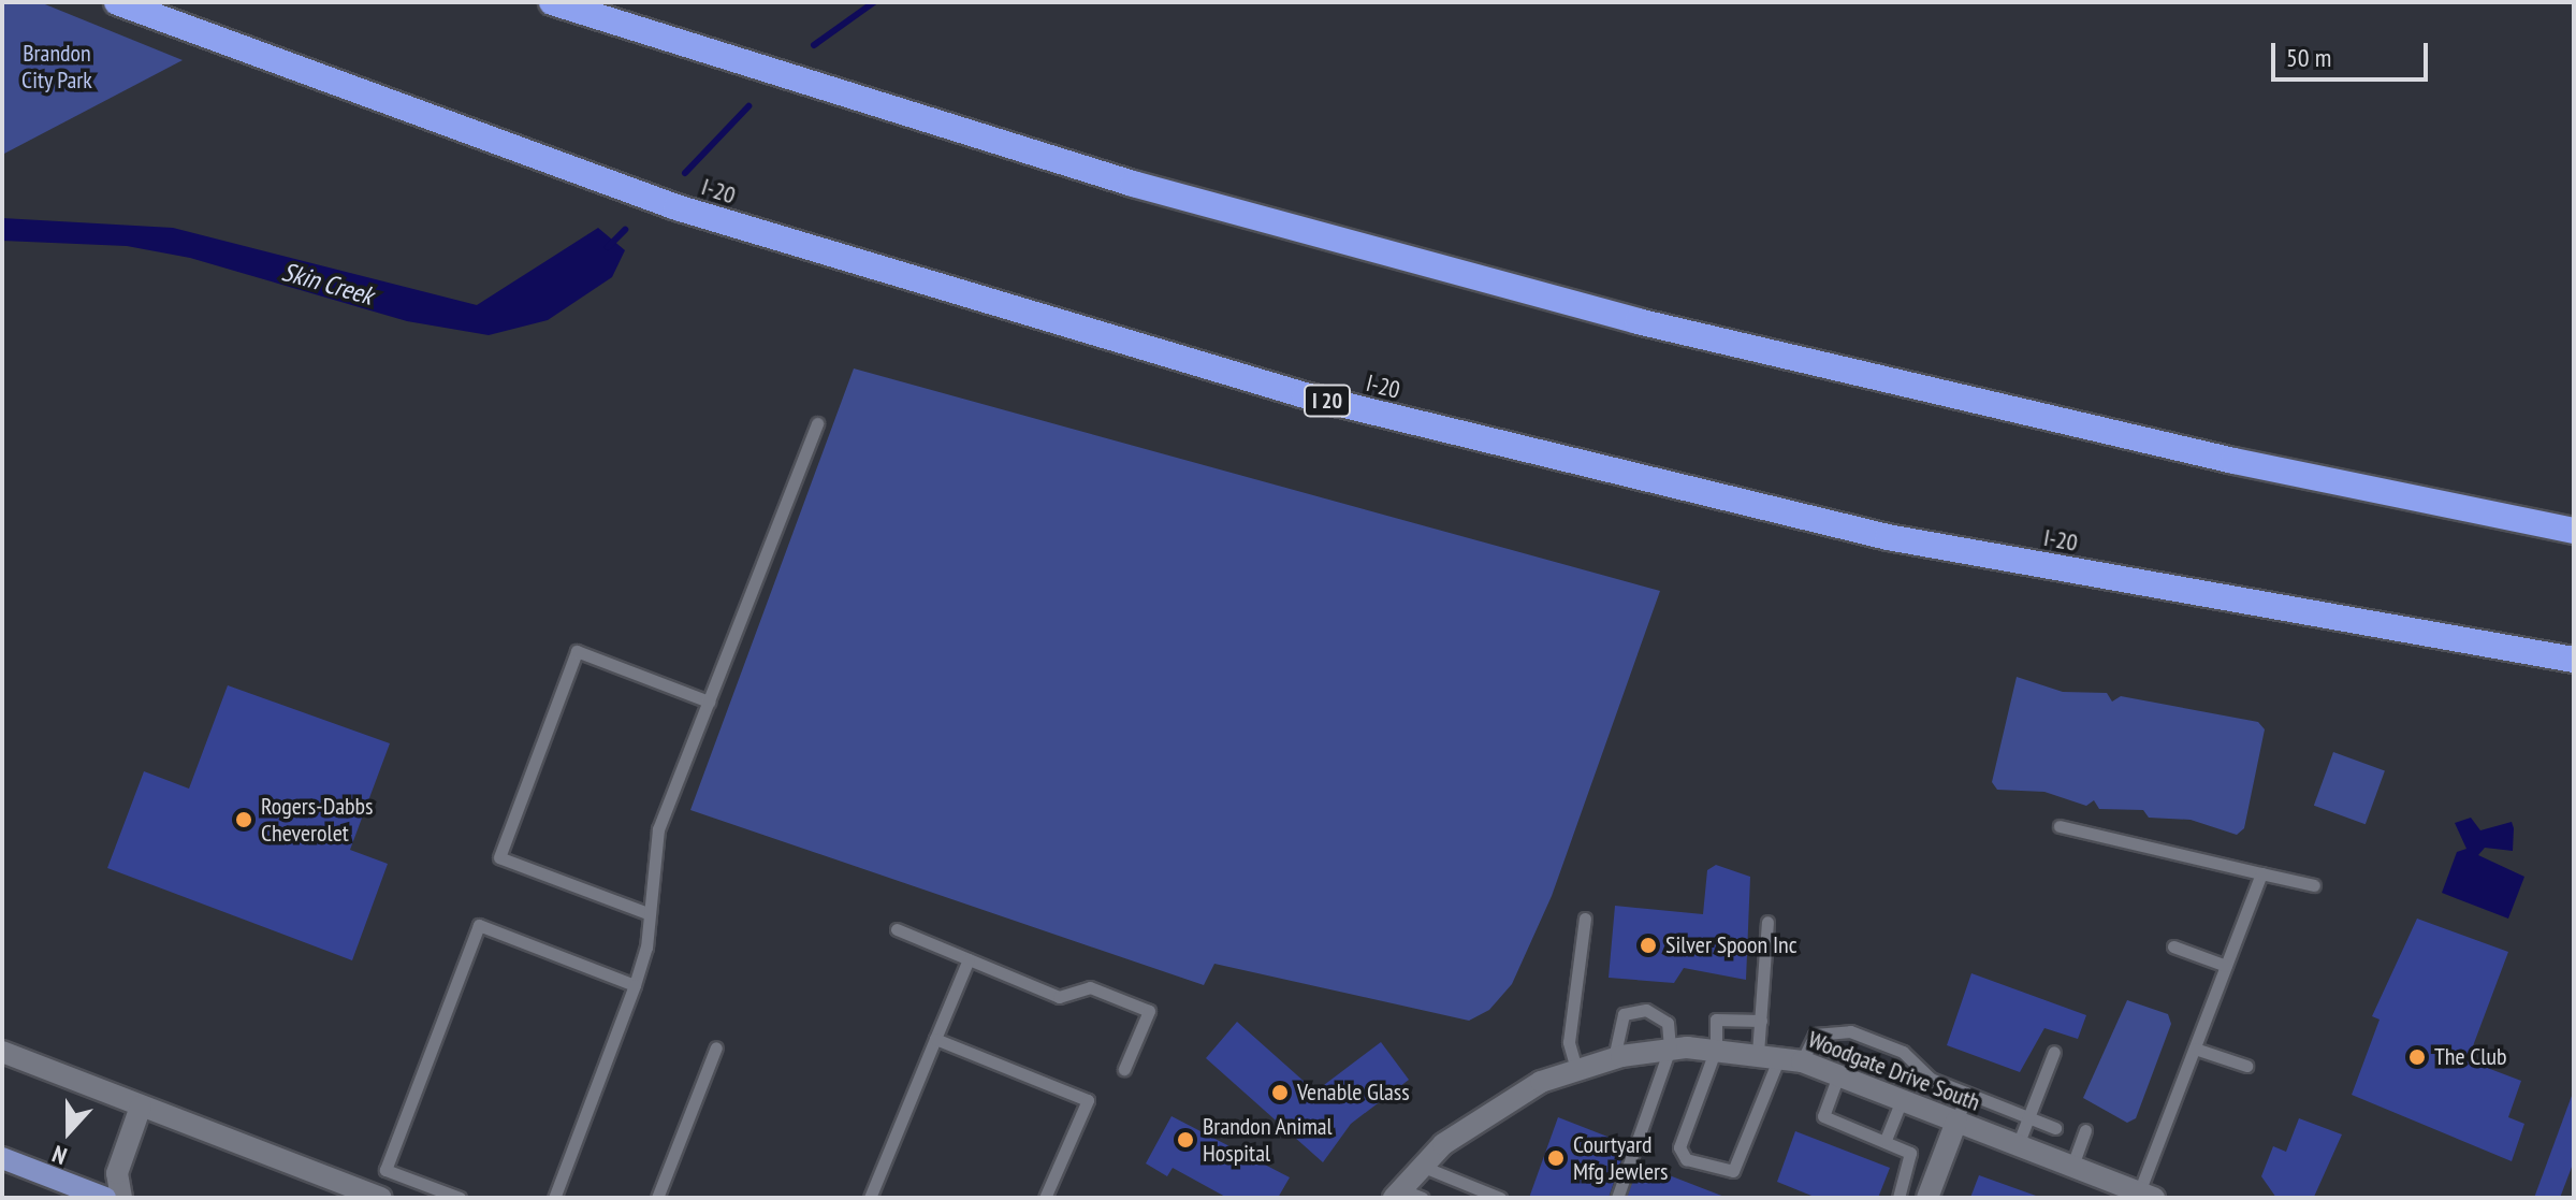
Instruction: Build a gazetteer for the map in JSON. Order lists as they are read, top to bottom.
{
  "streets": {
    "highway": ["I-20", "I 20"],
    "street": ["Woodgate Drive South"]
  },
  "water": ["Skin Creek"],
  "parks": ["Brandon City Park"],
  "places": [
    "Rogers-Dabbs Cheverolet",
    "Silver Spoon Inc",
    "The Club",
    "Venable Glass",
    "Brandon Animal Hospital",
    "Courtyard Mfg Jewlers"
  ],
  "scale_bar": "50 m",
  "north": "bottom"
}
